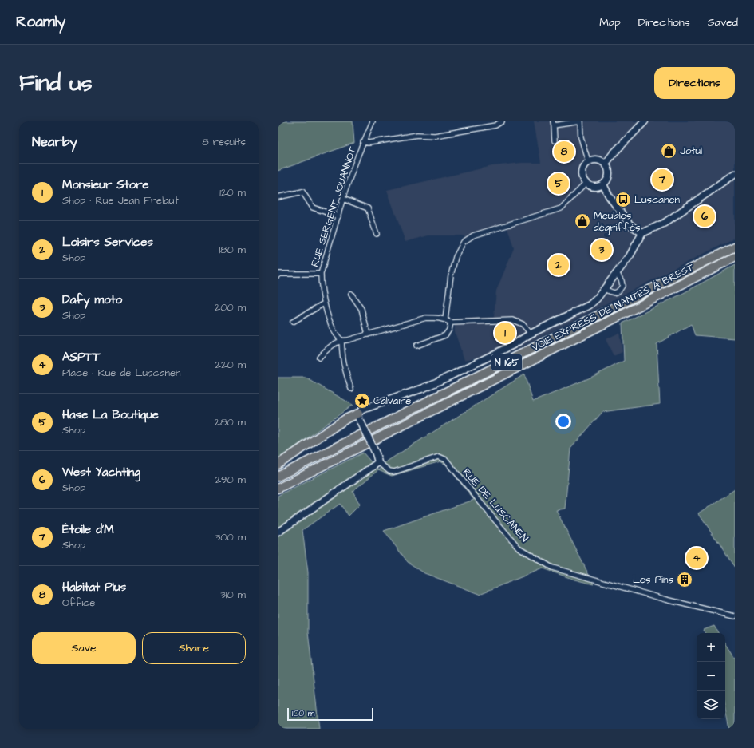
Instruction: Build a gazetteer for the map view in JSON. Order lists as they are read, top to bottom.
{
  "streets": {
    "highway": ["VOIE EXPRESS DE NANTES À BREST", "N 165"],
    "street": ["RUE SERGENT JOUANNOT", "RUE DE LUSCANEN"]
  },
  "places": {
    "shop": ["Jotul", "Meubles dégriffés"],
    "bus stop": ["Luscanen"],
    "place": ["Calvaire"],
    "building": ["Les Pins"]
  },
  "scale_bar": "100 m",
  "page": {
    "header": "Roamly",
    "nav": ["Map", "Directions", "Saved"],
    "buttons": [
      "Directions",
      ["Save", "Share"]
    ],
    "title": "Find us",
    "heading": ["Nearby", "8 results"],
    "pins": [
      "8",
      "7",
      "5",
      "6",
      "3",
      "2",
      "1",
      "4"
    ],
    "list": [
      {
        "mark": "1",
        "name": "Monsieur Store",
        "note": "Shop · Rue Jean Frelaut",
        "value": "120 m"
      },
      {
        "mark": "2",
        "name": "Loisirs Services",
        "note": "Shop",
        "value": "180 m"
      },
      {
        "mark": "3",
        "name": "Dafy moto",
        "note": "Shop",
        "value": "200 m"
      },
      {
        "mark": "4",
        "name": "ASPTT",
        "note": "Place · Rue de Luscanen",
        "value": "220 m"
      },
      {
        "mark": "5",
        "name": "Hase La Boutique",
        "note": "Shop",
        "value": "280 m"
      },
      {
        "mark": "6",
        "name": "West Yachting",
        "note": "Shop",
        "value": "290 m"
      },
      {
        "mark": "7",
        "name": "Étoile d'M",
        "note": "Shop",
        "value": "300 m"
      },
      {
        "mark": "8",
        "name": "Habitat Plus",
        "note": "Office",
        "value": "310 m"
      }
    ],
    "map_buttons": ["+", "−"],
    "scale": "100 m"
  }
}
